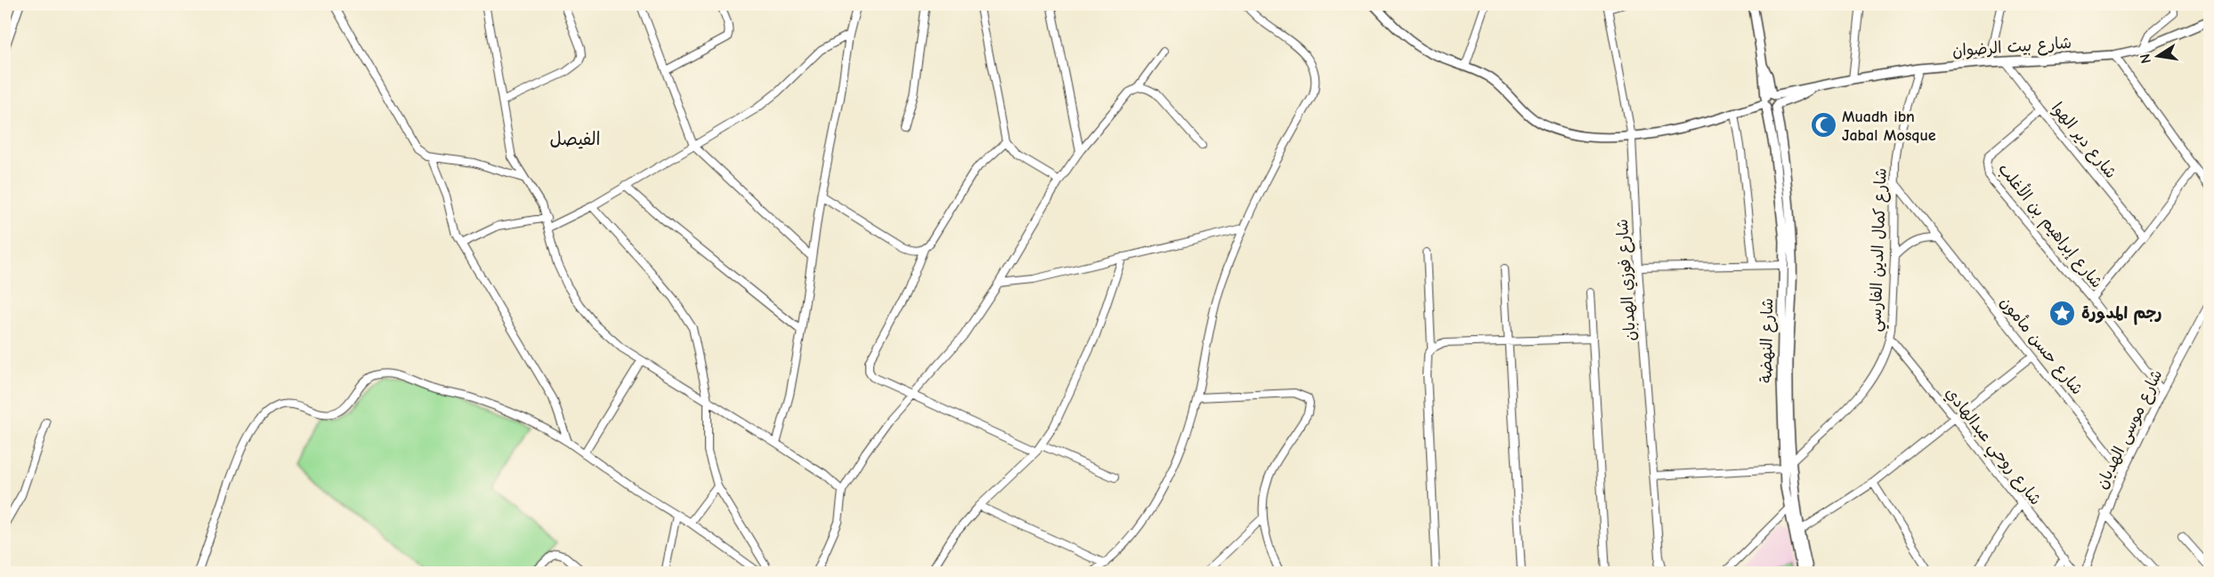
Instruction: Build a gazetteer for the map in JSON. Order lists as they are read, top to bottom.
{
  "streets": {
    "street": [
      "شارع بيت الرضوان",
      "شارع دير الهوا",
      "شارع إبراهيم بن الأغلب",
      "شارع كمال الدين الفارسي",
      "شارع فوزي الهدبان",
      "شارع النهضة",
      "شارع حسن مأمون",
      "شارع موسى الهدبان",
      "شارع روحي عبدالهادي"
    ]
  },
  "crossings": [
    ["شارع بيت الرضوان", "شارع دير الهوا"],
    ["شارع بيت الرضوان", "شارع كمال الدين الفارسي"],
    ["شارع بيت الرضوان", "شارع فوزي الهدبان"],
    ["شارع بيت الرضوان", "شارع النهضة"],
    ["شارع دير الهوا", "شارع إبراهيم بن الأغلب"],
    ["شارع إبراهيم بن الأغلب", "شارع موسى الهدبان"],
    ["شارع كمال الدين الفارسي", "شارع النهضة"],
    ["شارع كمال الدين الفارسي", "شارع حسن مأمون"],
    ["شارع كمال الدين الفارسي", "شارع روحي عبدالهادي"],
    ["شارع حسن مأمون", "شارع موسى الهدبان"]
  ],
  "districts": ["الفيصل"],
  "places": {
    "mosque": ["Muadh ibn Jabal Mosque"],
    "place": ["رجم المدورة"]
  },
  "north": "left"
}
